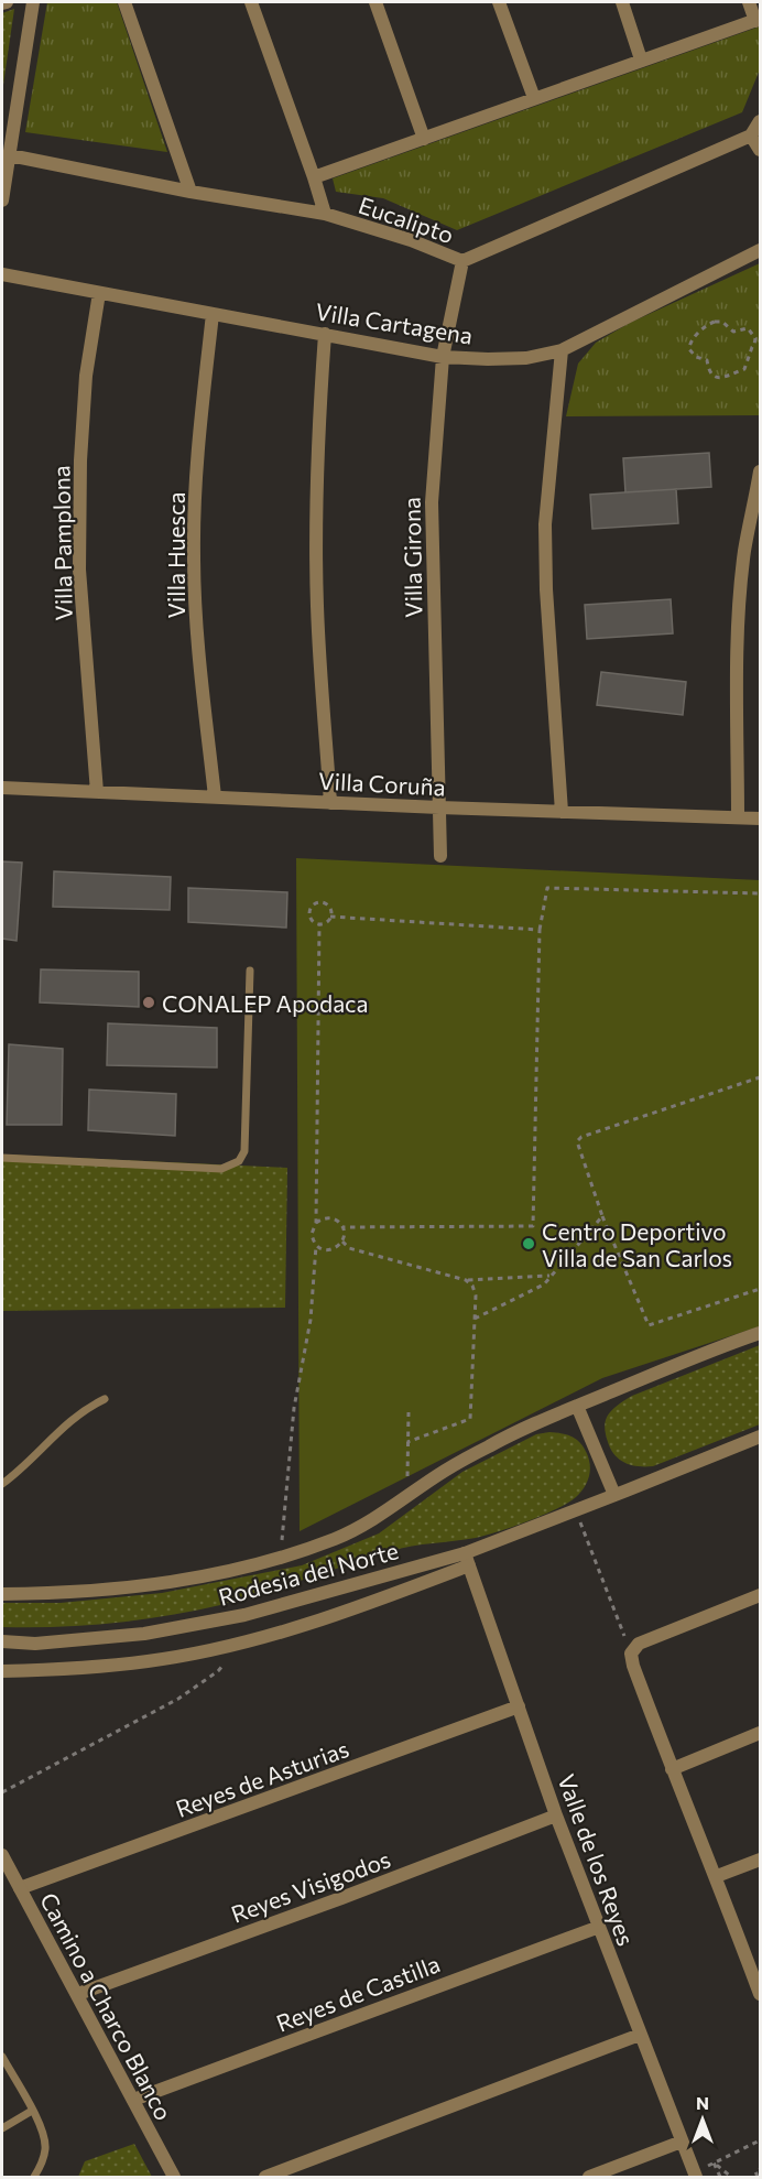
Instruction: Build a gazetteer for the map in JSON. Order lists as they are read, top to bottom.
{
  "streets": {
    "street": [
      "Eucalipto",
      "Villa Cartagena",
      "Villa Pamplona",
      "Villa Huesca",
      "Villa Girona",
      "Villa Coruña",
      "Rodesia del Norte",
      "Reyes de Asturias",
      "Valle de los Reyes",
      "Reyes Visigodos",
      "Reyes de Castilla",
      "Camino a Charco Blanco"
    ]
  },
  "crossings": [
    ["Eucalipto", "Villa Girona"],
    ["Villa Cartagena", "Villa Pamplona"],
    ["Villa Cartagena", "Villa Huesca"],
    ["Villa Cartagena", "Villa Girona"],
    ["Villa Pamplona", "Villa Coruña"],
    ["Villa Huesca", "Villa Coruña"],
    ["Villa Girona", "Villa Coruña"],
    ["Rodesia del Norte", "Valle de los Reyes"],
    ["Reyes de Asturias", "Valle de los Reyes"],
    ["Reyes de Asturias", "Camino a Charco Blanco"],
    ["Valle de los Reyes", "Reyes Visigodos"],
    ["Valle de los Reyes", "Reyes de Castilla"],
    ["Reyes Visigodos", "Camino a Charco Blanco"],
    ["Reyes de Castilla", "Camino a Charco Blanco"]
  ],
  "places": ["CONALEP Apodaca", "Centro Deportivo Villa de San Carlos"],
  "north": "top"
}
